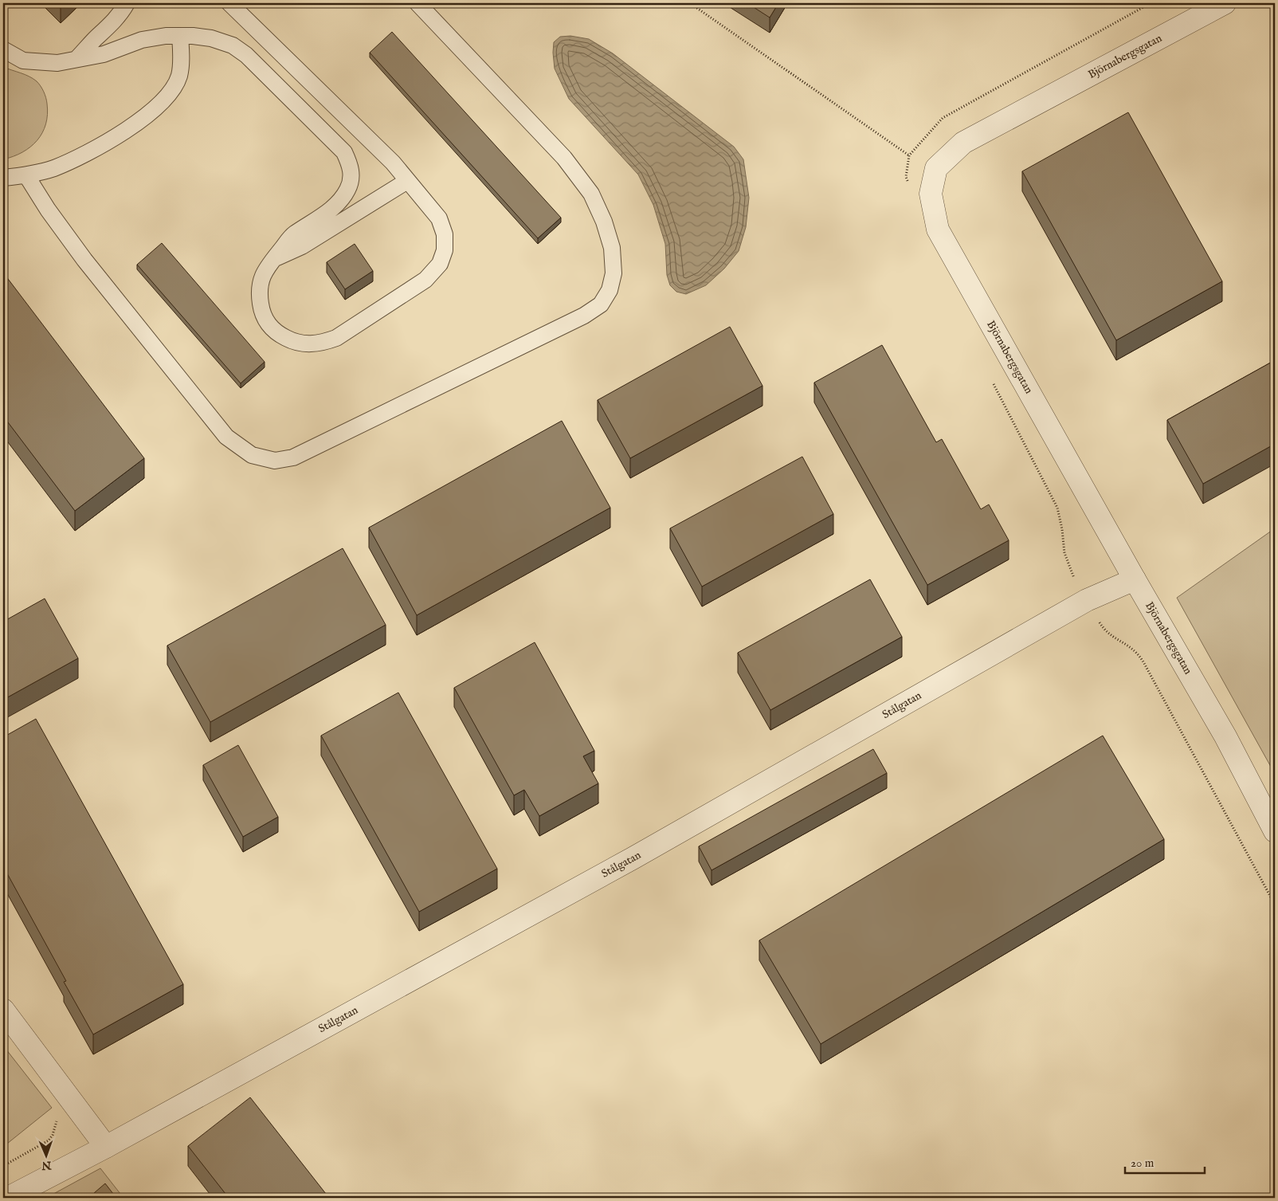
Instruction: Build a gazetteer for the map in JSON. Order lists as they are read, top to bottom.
{
  "streets": {
    "street": ["Björnabergsgatan", "Stålgatan"]
  },
  "crossings": [
    ["Björnabergsgatan", "Stålgatan"]
  ],
  "scale_bar": "20 m",
  "north": "bottom"
}
